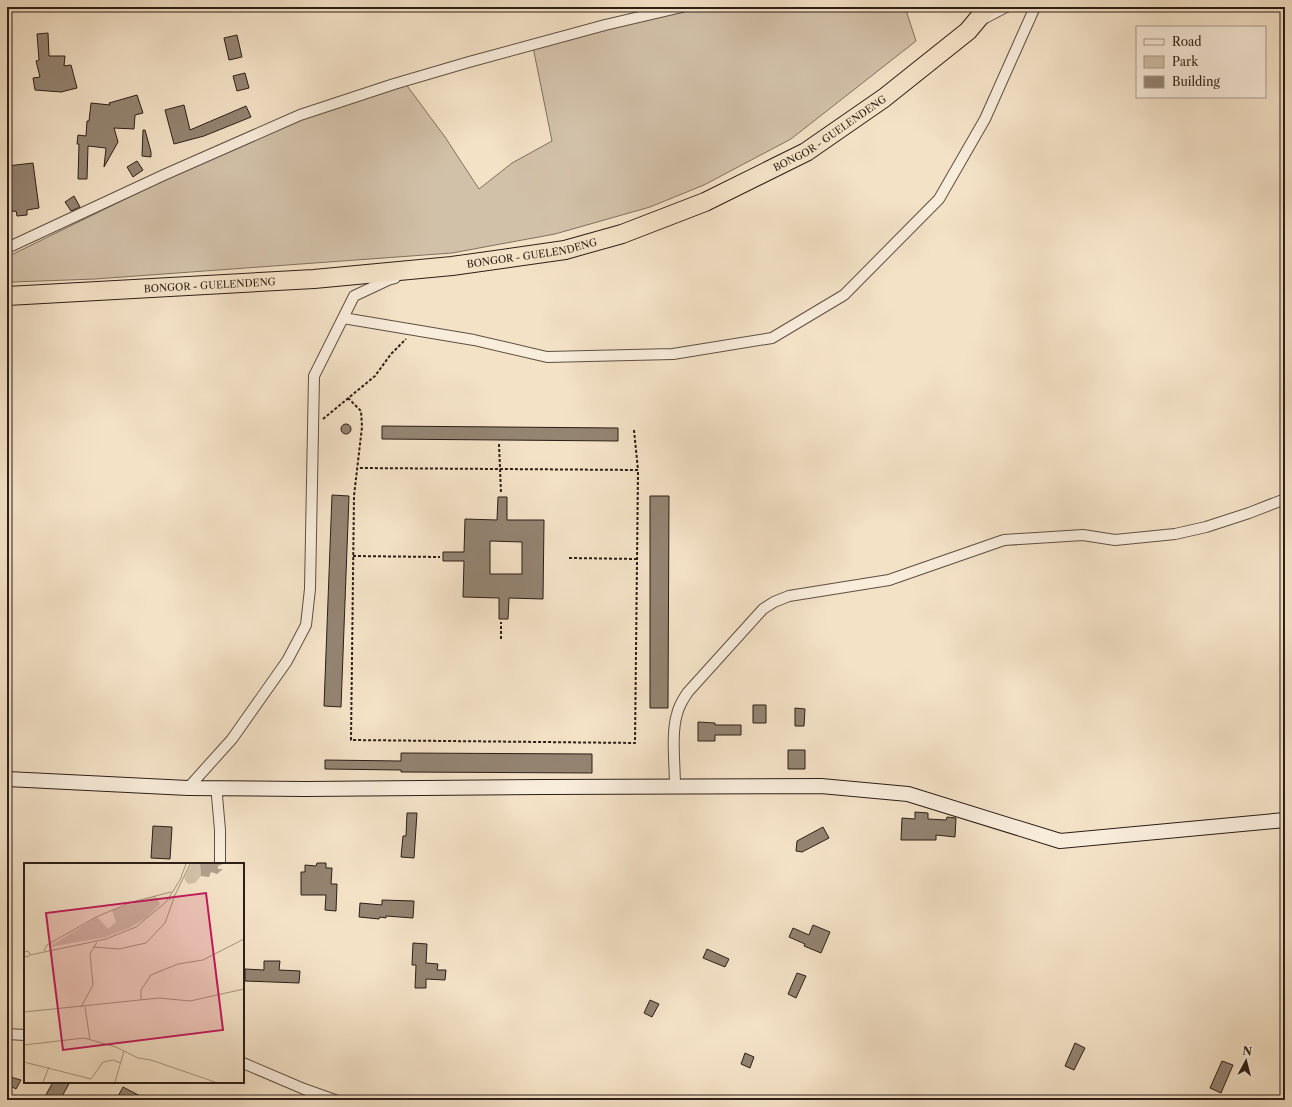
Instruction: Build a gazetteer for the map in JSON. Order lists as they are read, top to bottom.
{
  "streets": {
    "highway": ["BONGOR - GUELENDENG"]
  },
  "legend": ["Road", "Park", "Building"],
  "north": "top"
}
